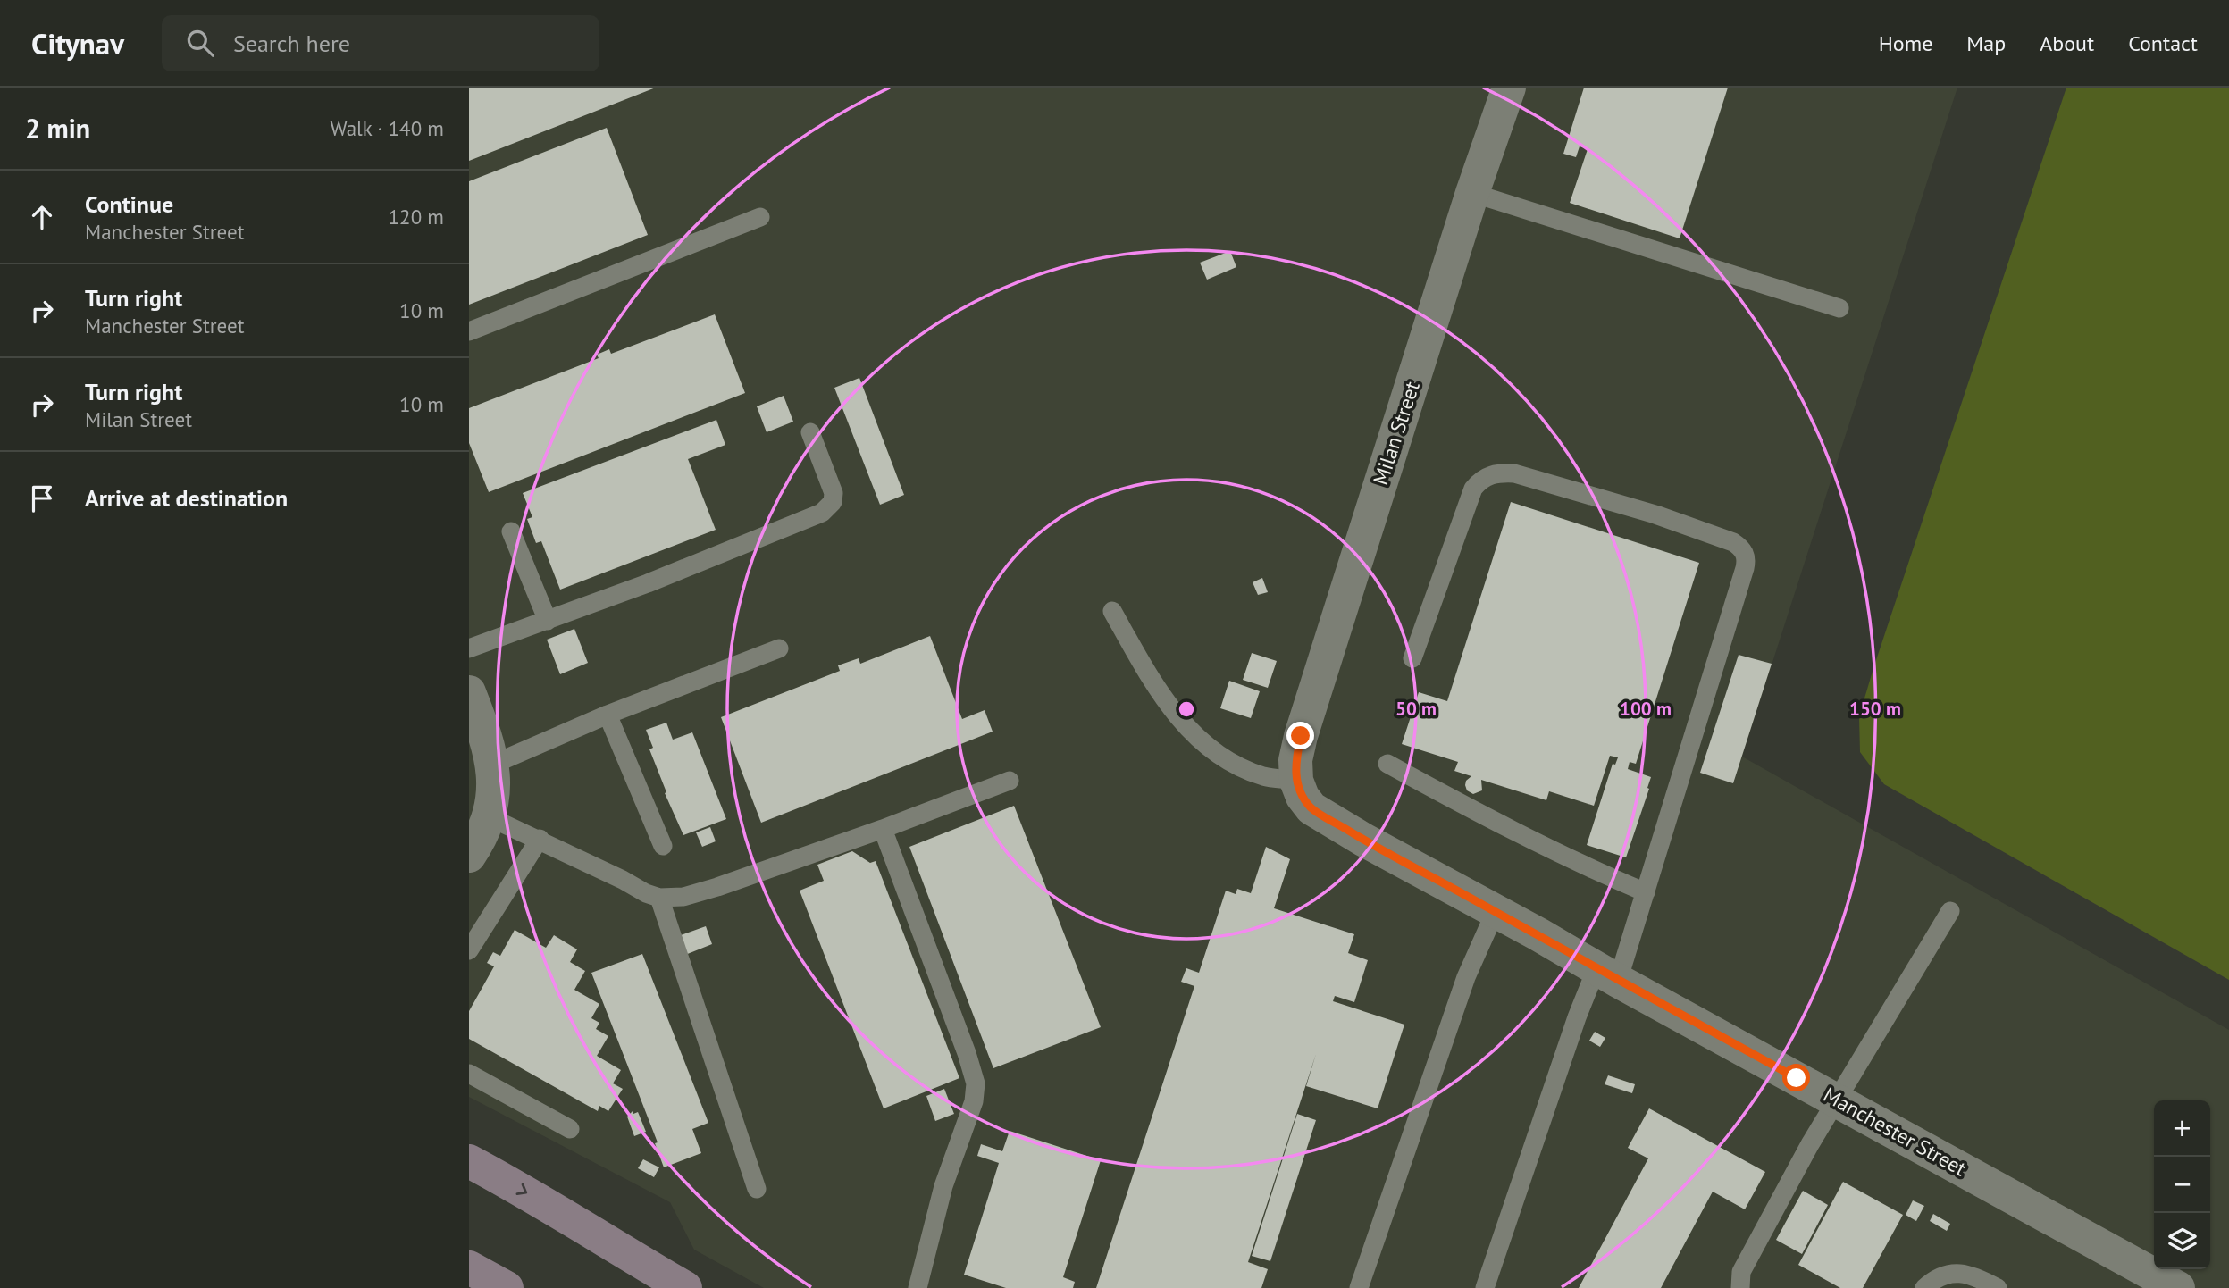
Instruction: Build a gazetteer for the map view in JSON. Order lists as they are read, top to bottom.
{
  "streets": {
    "street": ["Milan Street", "Manchester Street"]
  },
  "crossings": [
    ["Milan Street", "Manchester Street"]
  ],
  "page": {
    "header": "Citynav",
    "search": "Search here",
    "nav": [
      "Home",
      "Map",
      "About",
      "Contact"
    ],
    "heading": ["2 min", "Walk · 140 m"],
    "list": [
      ["Continue", "Manchester Street", "120 m"],
      ["Turn right", "Manchester Street", "10 m"],
      ["Turn right", "Milan Street", "10 m"],
      "Arrive at destination"
    ],
    "map_buttons": ["+", "−"]
  },
  "rings": ["50 m", "100 m", "150 m"]
}
